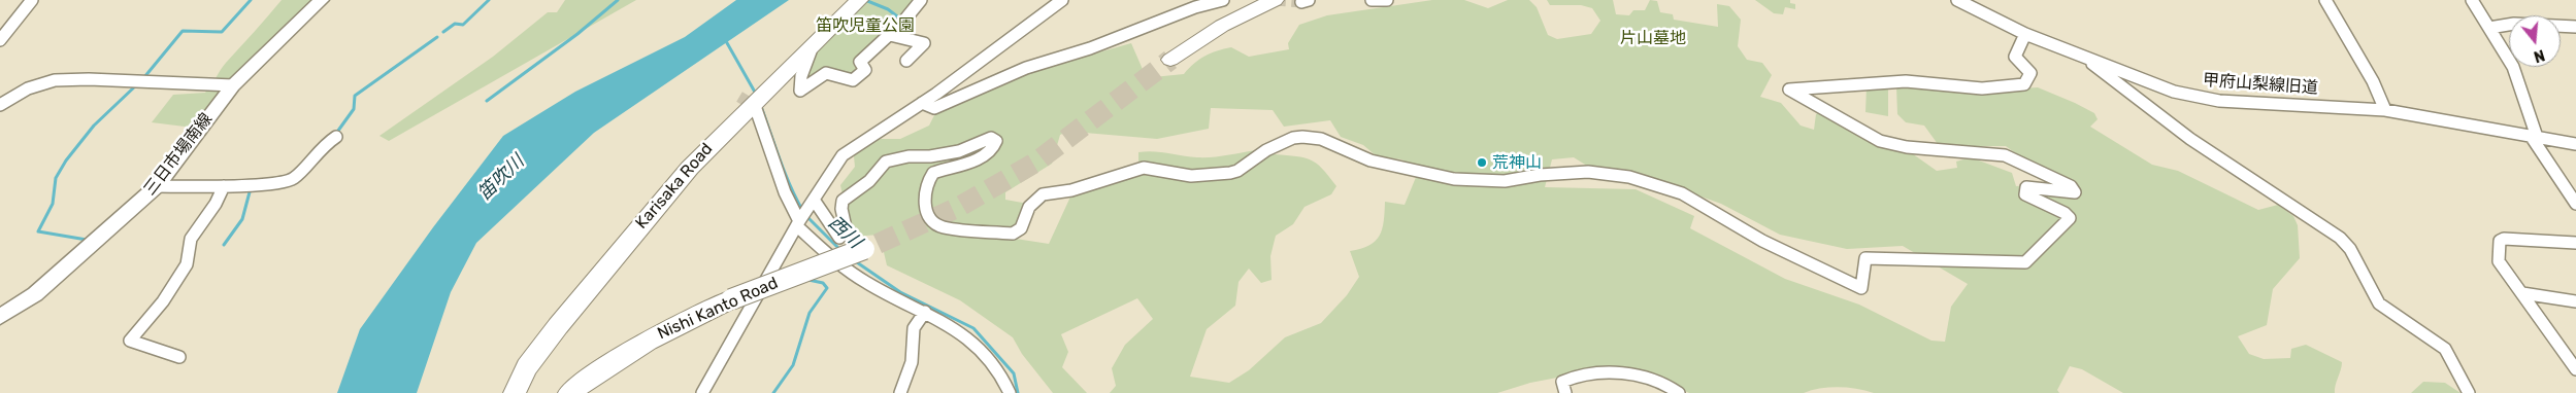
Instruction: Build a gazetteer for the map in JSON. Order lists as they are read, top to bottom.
{
  "streets": {
    "highway": ["Karisaka Road", "Nishi Kanto Road"],
    "main road": ["三日市場南線"],
    "street": ["甲府山梨線旧道"]
  },
  "water": ["笛吹川", "西川"],
  "parks": ["笛吹児童公園", "片山墓地"],
  "places": ["荒神山"],
  "north": "bottom"
}
